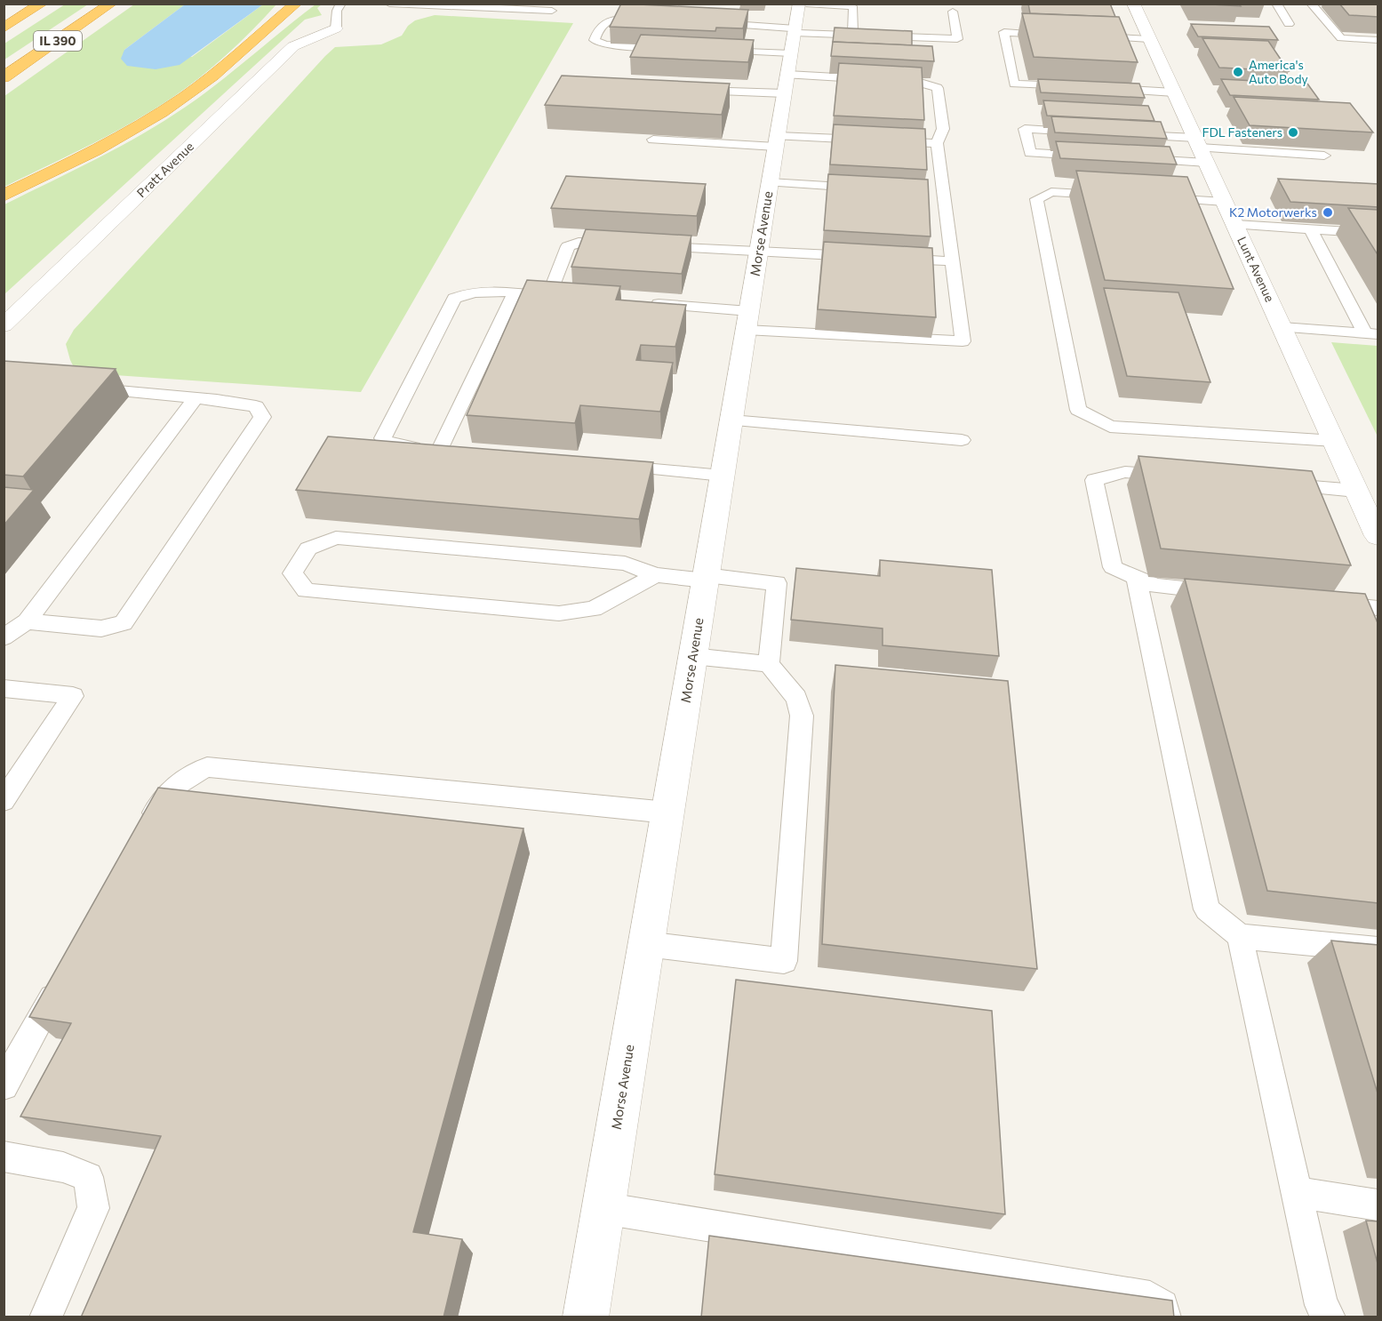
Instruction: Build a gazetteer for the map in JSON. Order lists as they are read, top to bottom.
{
  "streets": {
    "highway": ["IL 390"],
    "street": ["Pratt Avenue", "Morse Avenue", "Lunt Avenue"]
  },
  "places": ["America's Auto Body", "FDL Fasteners", "K2 Motorwerks"]
}
